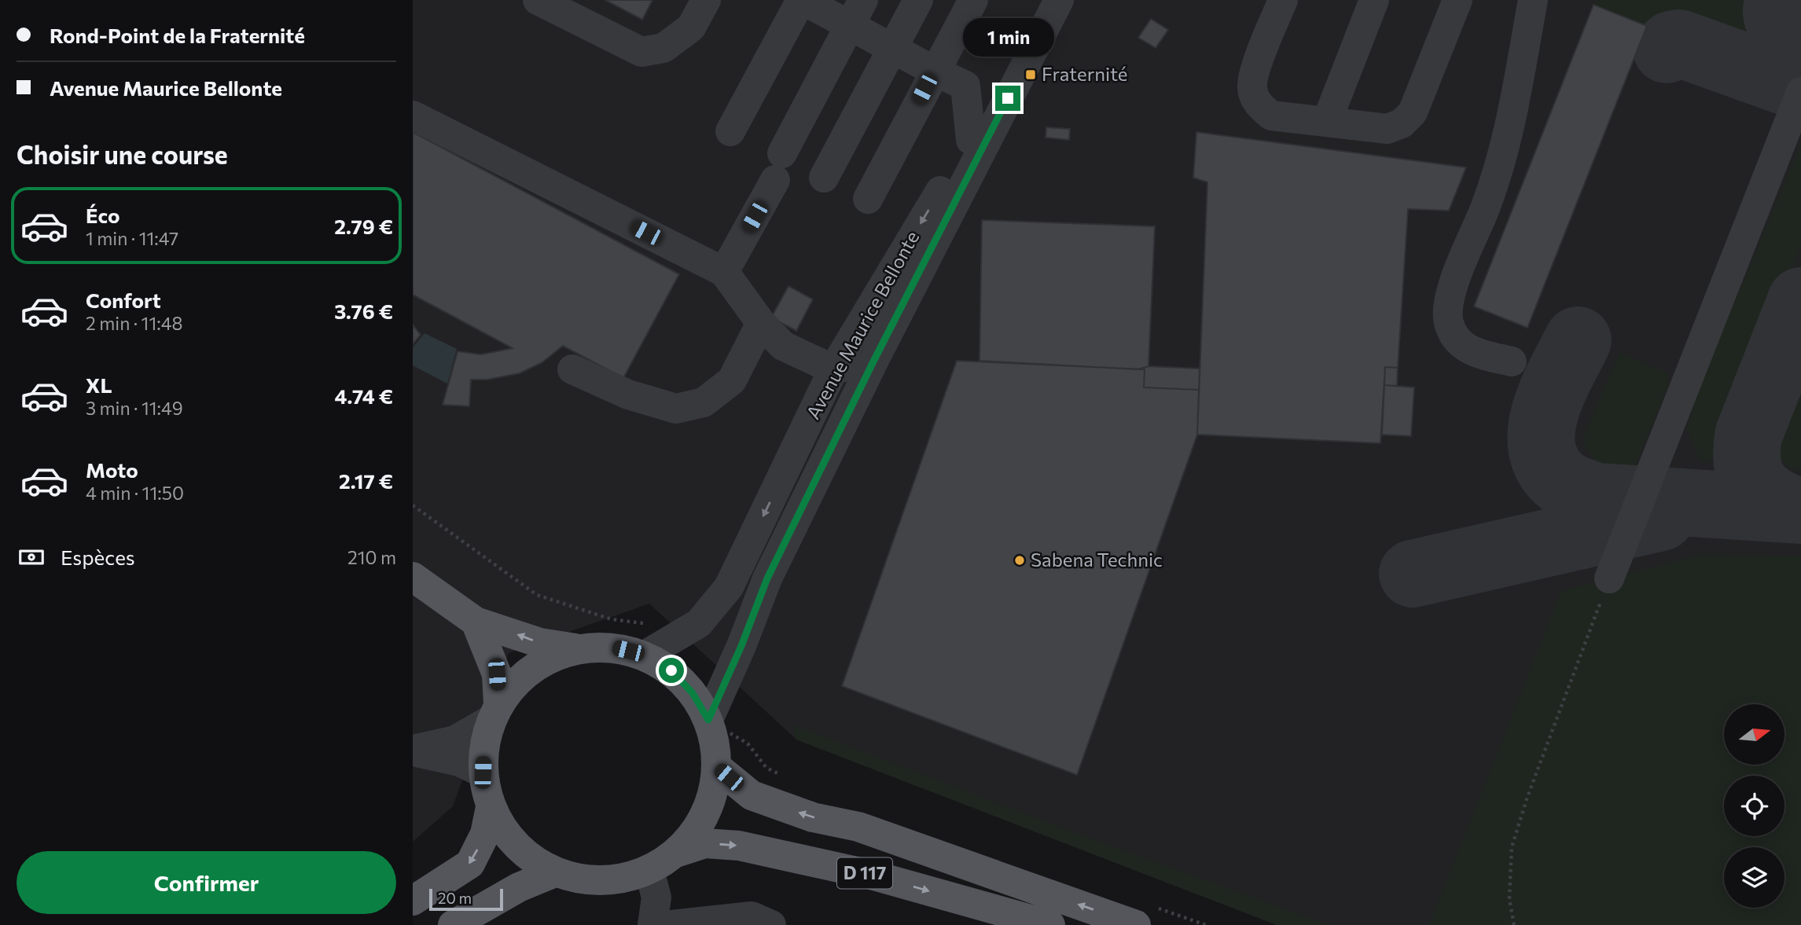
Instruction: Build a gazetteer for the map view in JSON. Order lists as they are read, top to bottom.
{
  "streets": {
    "main road": ["D 117"],
    "street": ["Avenue Maurice Bellonte"]
  },
  "places": {
    "transit": ["Fraternité"],
    "other": ["Sabena Technic"]
  },
  "scale_bar": "20 m",
  "north": "right",
  "page": {
    "banner": ["Rond-Point de la Fraternité", "Avenue Maurice Bellonte"],
    "bubble": "1 min",
    "heading": "Choisir une course",
    "list": [
      {
        "name": "Éco",
        "note": "1 min · 11:47",
        "value": "2.79 €"
      },
      {
        "name": "Confort",
        "note": "2 min · 11:48",
        "value": "3.76 €"
      },
      {
        "name": "XL",
        "note": "3 min · 11:49",
        "value": "4.74 €"
      },
      {
        "name": "Moto",
        "note": "4 min · 11:50",
        "value": "2.17 €"
      }
    ],
    "pay": ["Espèces", "210 m"],
    "buttons": "Confirmer",
    "scale": "20 m"
  }
}
